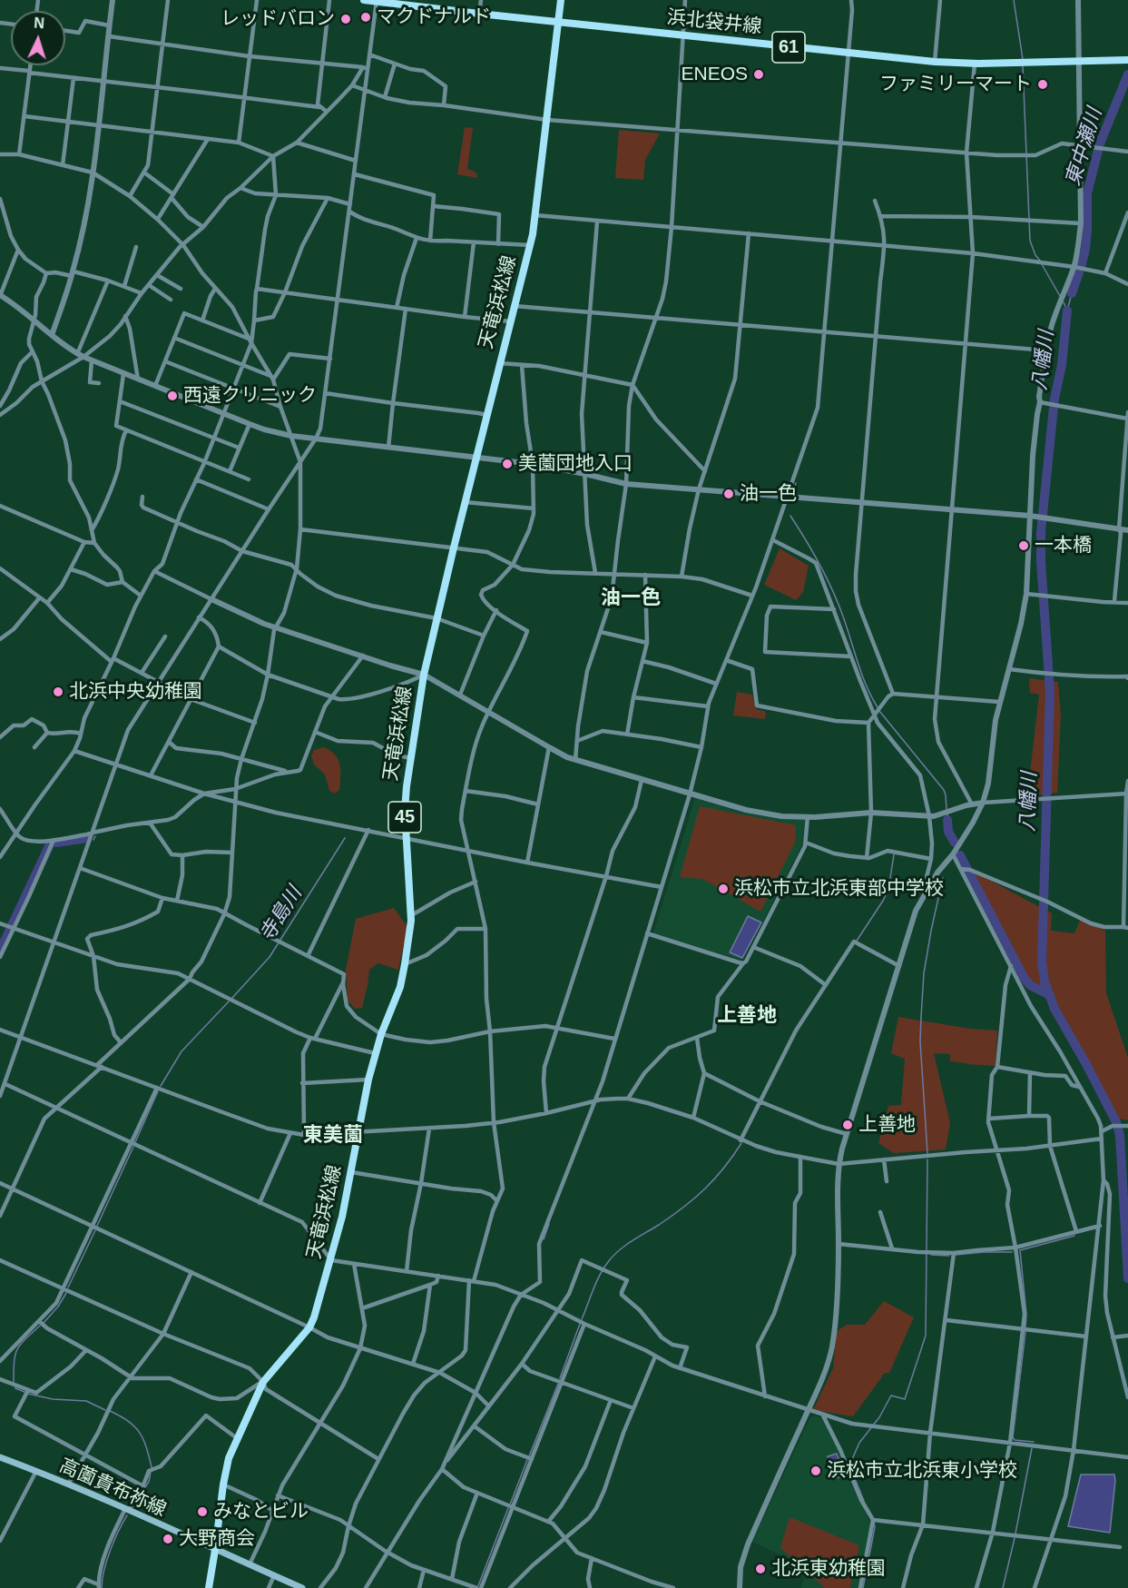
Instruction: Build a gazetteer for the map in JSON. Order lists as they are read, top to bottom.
{
  "streets": {
    "main road": [
      "浜北袋井線",
      "61",
      "天竜浜松線",
      "45",
      "高薗貴布祢線"
    ]
  },
  "crossings": [
    ["浜北袋井線", "天竜浜松線"],
    ["天竜浜松線", "高薗貴布祢線"]
  ],
  "districts": ["油一色", "上善地", "東美薗"],
  "water": ["東中瀬川", "八幡川", "寺島川"],
  "places": [
    "マクドナルド",
    "レッドバロン",
    "ENEOS",
    "ファミリーマート",
    "西遠クリニック",
    "美薗団地入口",
    "油一色",
    "一本橋",
    "北浜中央幼稚園",
    "浜松市立北浜東部中学校",
    "上善地",
    "浜松市立北浜東小学校",
    "みなとビル",
    "大野商会",
    "北浜東幼稚園"
  ],
  "north": "top"
}
